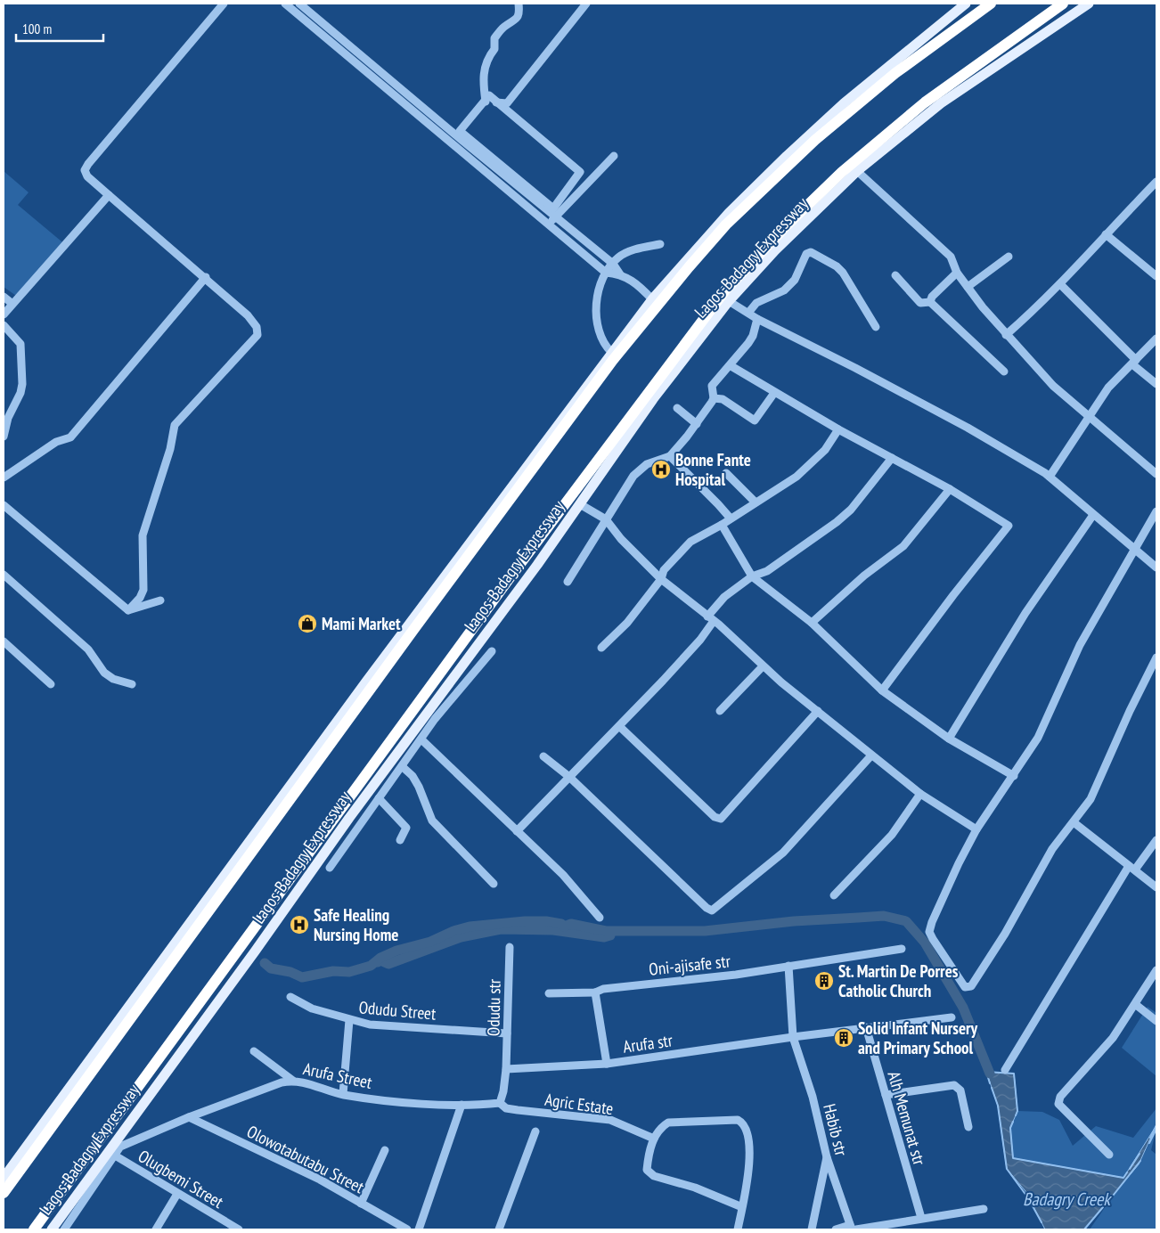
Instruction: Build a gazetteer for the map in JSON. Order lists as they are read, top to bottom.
{
  "streets": {
    "highway": ["Lagos-Badagry Expressway"],
    "street": [
      "Oni-ajisafe str",
      "Odudu str",
      "Odudu Street",
      "Arufa str",
      "Arufa Street",
      "Agric Estate",
      "Alh Memunat str",
      "Habib str",
      "Olowotabutabu Street",
      "Olugbemi Street"
    ]
  },
  "crossings": [
    ["Lagos-Badagry Expressway", "Arufa Street"],
    ["Lagos-Badagry Expressway", "Olugbemi Street"],
    ["Odudu str", "Odudu Street"],
    ["Odudu str", "Arufa str"],
    ["Arufa str", "Habib str"],
    ["Arufa Street", "Agric Estate"],
    ["Arufa Street", "Olowotabutabu Street"],
    ["Arufa Street", "Olugbemi Street"]
  ],
  "water": ["Badagry Creek"],
  "places": {
    "hospital": ["Bonne Fante Hospital", "Safe Healing Nursing Home"],
    "shop": ["Mami Market"],
    "building": ["St. Martin De Porres Catholic Church", "Solid Infant Nursery and Primary School"]
  },
  "scale_bar": "100 m"
}
